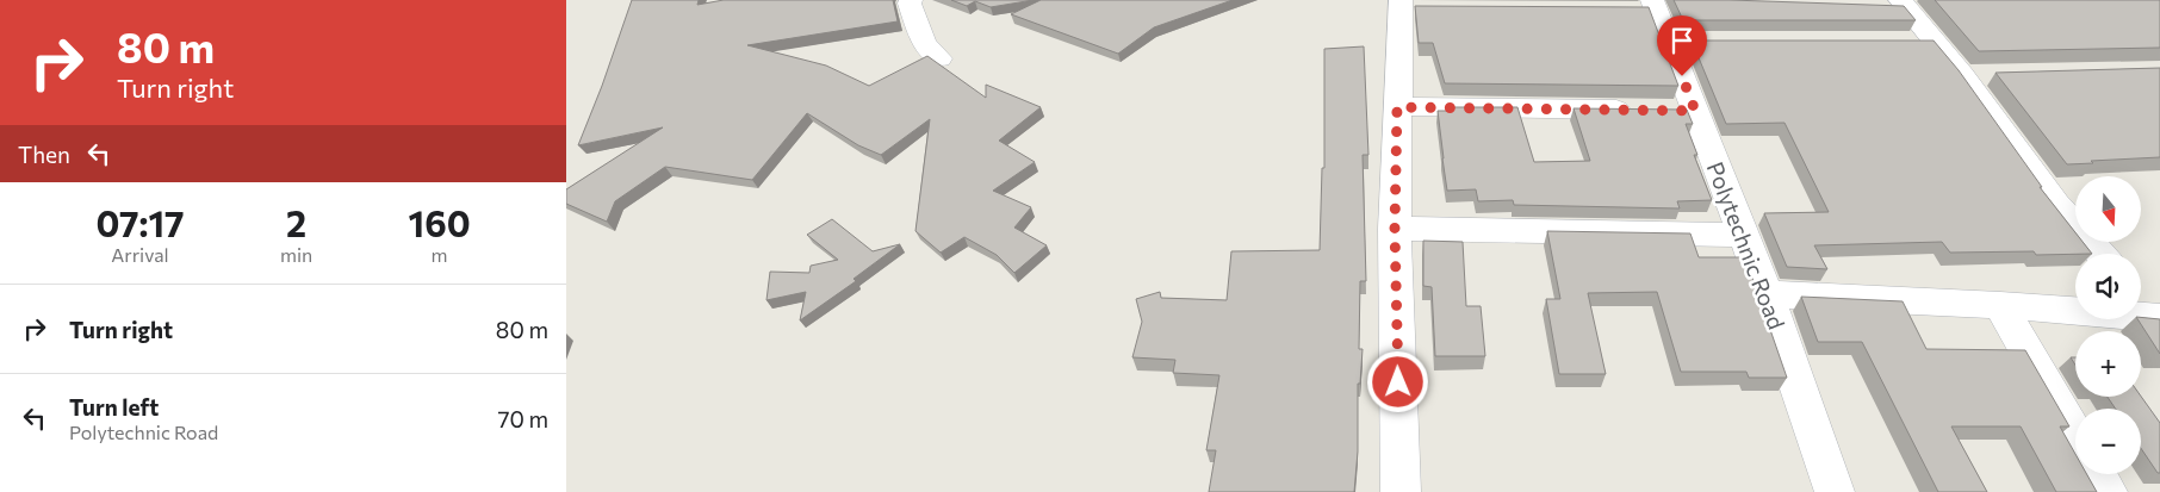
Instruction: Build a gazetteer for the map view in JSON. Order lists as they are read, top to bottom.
{
  "streets": {
    "street": ["Polytechnic Road"]
  },
  "north": "bottom",
  "page": {
    "turn": ["80 m", "Turn right"],
    "then": "Then",
    "map_buttons": ["+", "−"],
    "eta": [
      "07:17",
      "Arrival",
      "2",
      "min",
      "160",
      "m"
    ],
    "list": [
      {
        "name": "Turn right",
        "value": "80 m"
      },
      {
        "name": "Turn left",
        "note": "Polytechnic Road",
        "value": "70 m"
      }
    ]
  }
}
